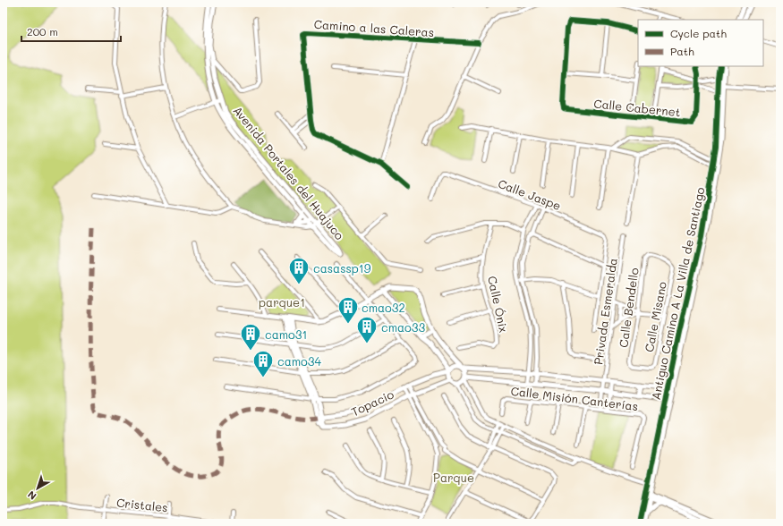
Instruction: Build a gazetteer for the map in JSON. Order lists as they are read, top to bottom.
{
  "streets": {
    "street": [
      "Camino a las Caleras",
      "Calle Cabernet",
      "Avenida Portales del Huajuco",
      "Calle Jaspe",
      "Antiguo Camino A La Villa de Santiago",
      "Calle Ónix",
      "Calle Bendello",
      "Privada Esmeralda",
      "Calle Misano",
      "Calle Misión Canterías",
      "Topacio",
      "Cristales"
    ]
  },
  "crossings": [
    ["Calle Bendello", "Calle Misano"],
    ["Privada Esmeralda", "Calle Misión Canterías"]
  ],
  "parks": ["parque1", "Parque"],
  "places": {
    "building": [
      "casassp19",
      "cmao32",
      "cmao33",
      "camo31",
      "camo34"
    ]
  },
  "legend": ["Cycle path", "Path"],
  "scale_bar": "200 m",
  "north": "bottom left"
}
